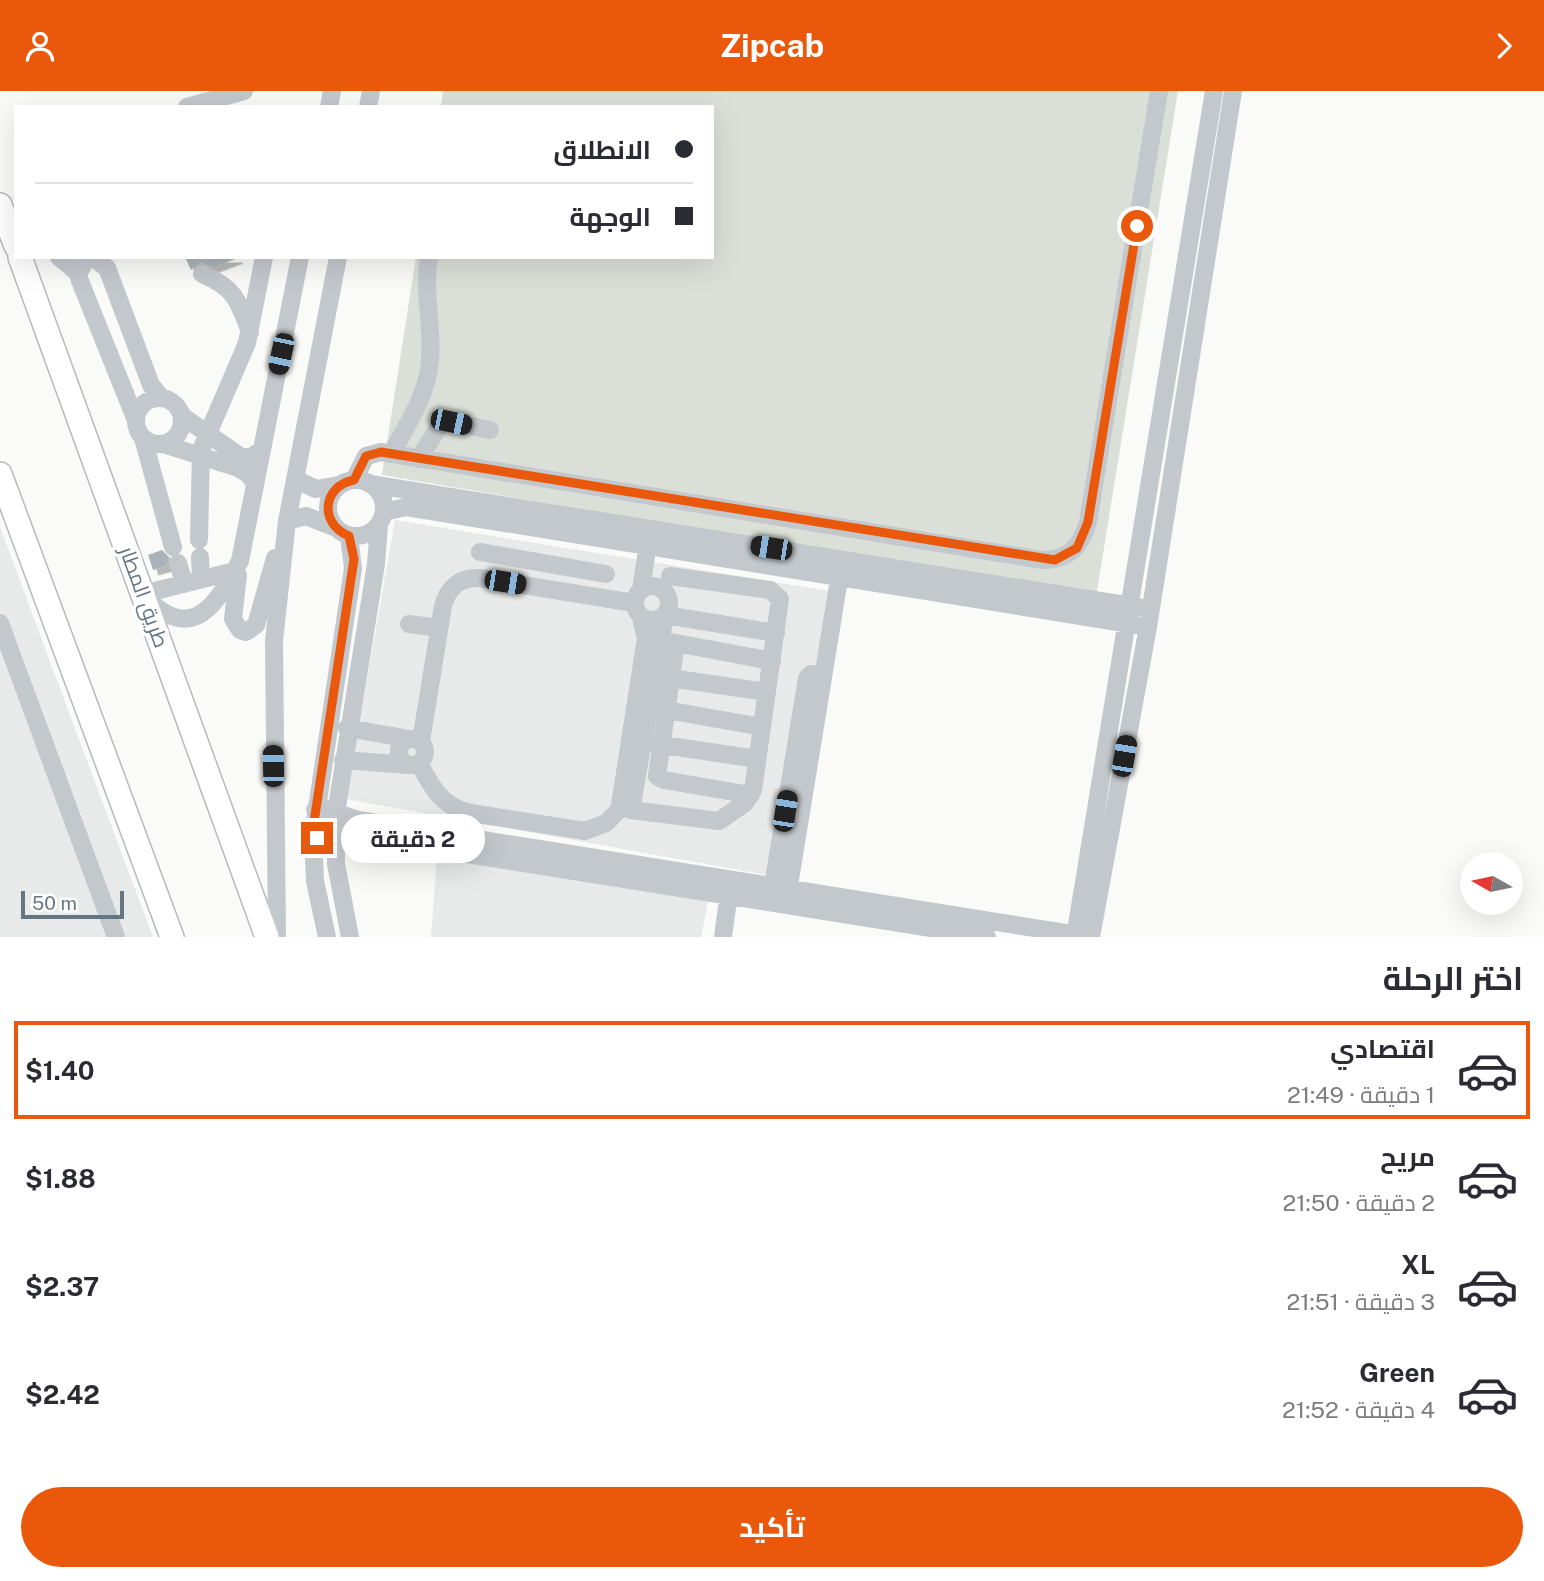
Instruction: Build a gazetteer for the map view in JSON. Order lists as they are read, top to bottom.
{
  "streets": {
    "main road": ["طريق المطار"]
  },
  "scale_bar": "50 m",
  "north": "left",
  "page": {
    "header": "Zipcab",
    "banner": ["الانطلاق", "الوجهة"],
    "bubble": "2 دقيقة",
    "scale": "50 m",
    "heading": "اختر الرحلة",
    "list": [
      {
        "name": "اقتصادي",
        "note": "1 دقيقة · 21:49",
        "value": "$1.40"
      },
      {
        "name": "مريح",
        "note": "2 دقيقة · 21:50",
        "value": "$1.88"
      },
      {
        "name": "XL",
        "note": "3 دقيقة · 21:51",
        "value": "$2.37"
      },
      {
        "name": "Green",
        "note": "4 دقيقة · 21:52",
        "value": "$2.42"
      }
    ],
    "buttons": "تأكيد"
  }
}
